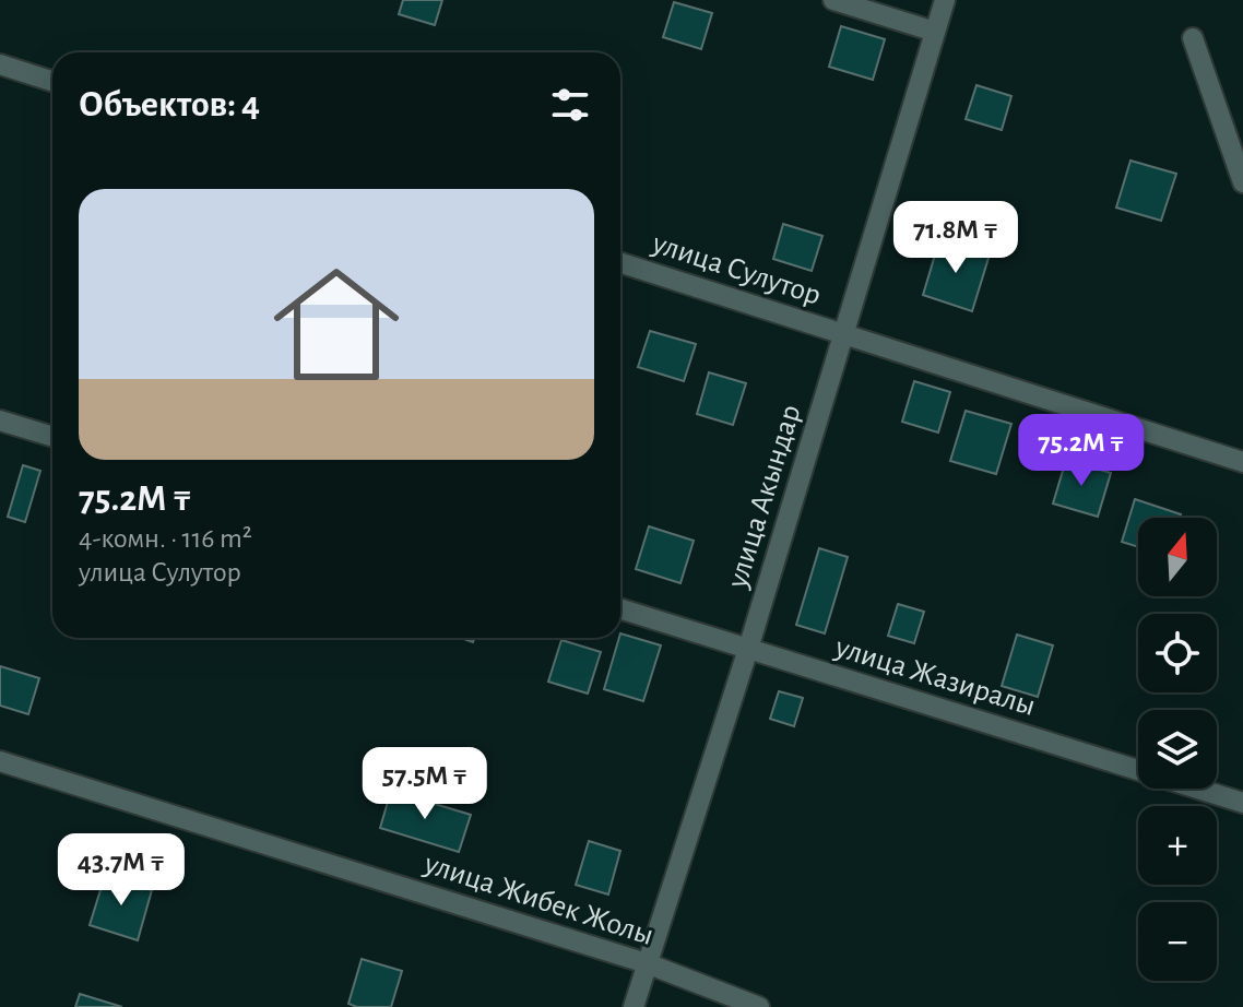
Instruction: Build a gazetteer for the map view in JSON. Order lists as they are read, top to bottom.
{
  "streets": {
    "street": [
      "улица Сулутор",
      "улица Акындар",
      "улица Жазиралы",
      "улица Жибек Жолы"
    ]
  },
  "crossings": [
    ["улица Сулутор", "улица Акындар"],
    ["улица Акындар", "улица Жазиралы"],
    ["улица Акындар", "улица Жибек Жолы"]
  ],
  "north": "top",
  "page": {
    "heading": "Объектов: 4",
    "list": [
      {
        "name": "75.2M ₸",
        "note": "4-комн. · 116 m² · улица Сулутор"
      }
    ],
    "price": [
      "71.8M ₸",
      "75.2M ₸",
      "57.5M ₸",
      "43.7M ₸"
    ],
    "map_buttons": ["+", "−"]
  }
}
